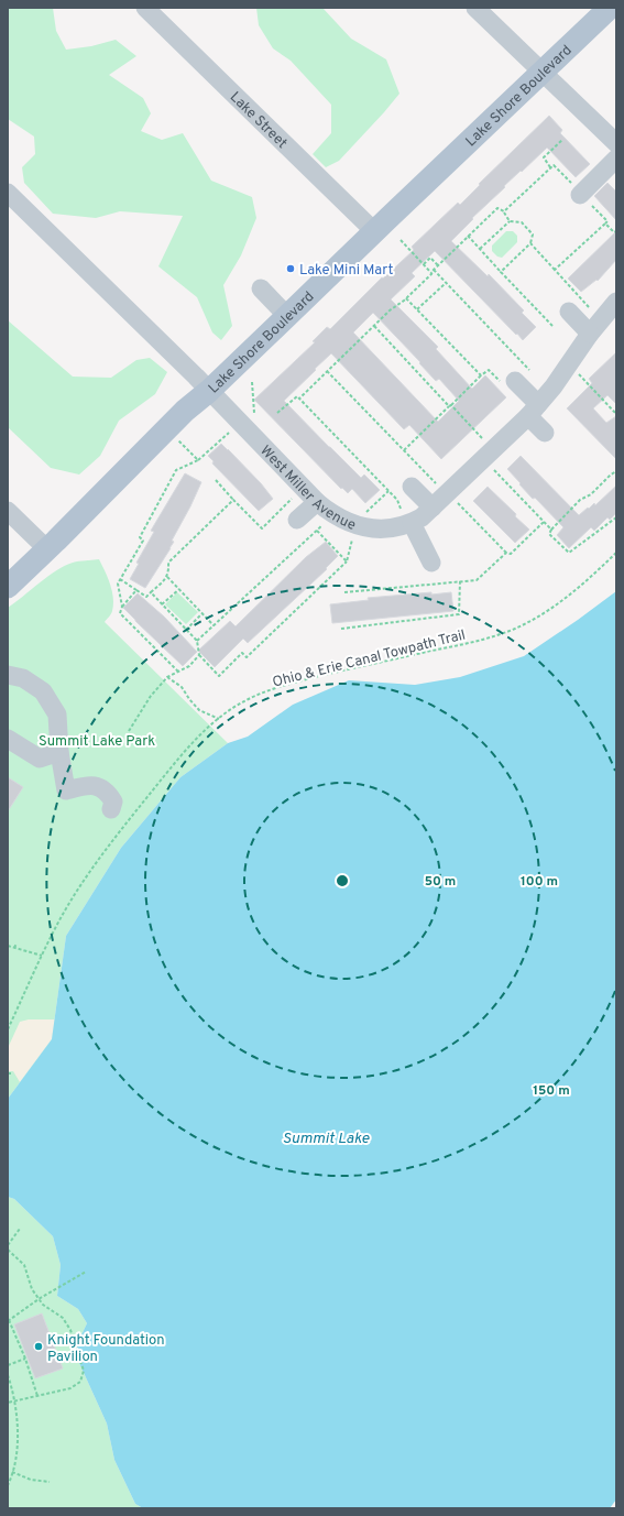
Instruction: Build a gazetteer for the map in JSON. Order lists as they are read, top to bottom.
{
  "streets": {
    "main road": ["Lake Shore Boulevard"],
    "street": ["Lake Street", "West Miller Avenue"],
    "path": ["Ohio & Erie Canal Towpath Trail"]
  },
  "crossings": [
    ["Lake Shore Boulevard", "Lake Street"],
    ["Lake Shore Boulevard", "West Miller Avenue"]
  ],
  "water": ["Summit Lake"],
  "parks": ["Summit Lake Park"],
  "places": ["Lake Mini Mart", "Knight Foundation Pavilion"],
  "rings": ["50 m", "100 m", "150 m"]
}
